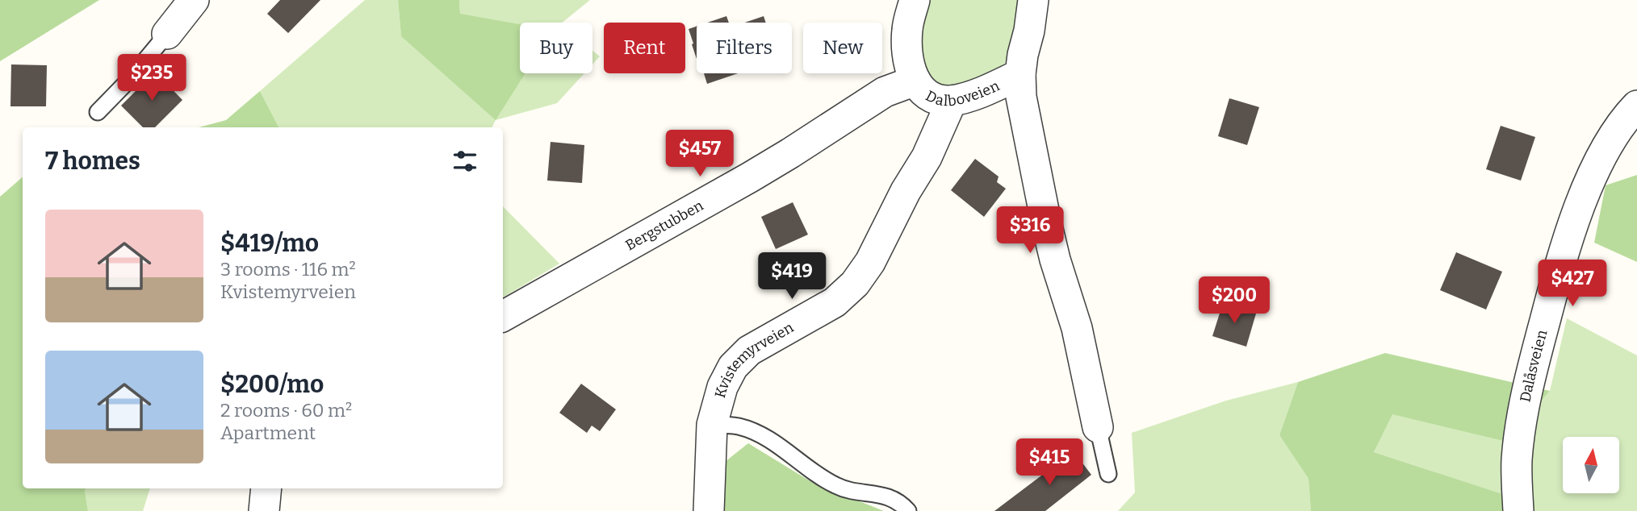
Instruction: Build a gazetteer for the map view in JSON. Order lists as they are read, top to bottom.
{
  "streets": {
    "street": [
      "Dalboveien",
      "Bergstubben",
      "Kvistemyrveien",
      "Dalåsveien"
    ]
  },
  "crossings": [
    ["Dalboveien", "Bergstubben"],
    ["Dalboveien", "Kvistemyrveien"]
  ],
  "north": "top",
  "page": {
    "chip": [
      "Buy",
      "Rent",
      "Filters",
      "New"
    ],
    "price": [
      "$235",
      "$457",
      "$316",
      "$419",
      "$427",
      "$200",
      "$415"
    ],
    "heading": "7 homes",
    "list": [
      {
        "name": "$419/mo",
        "note": "3 rooms · 116 m² · Kvistemyrveien"
      },
      {
        "name": "$200/mo",
        "note": "2 rooms · 60 m² · Apartment"
      }
    ]
  }
}
